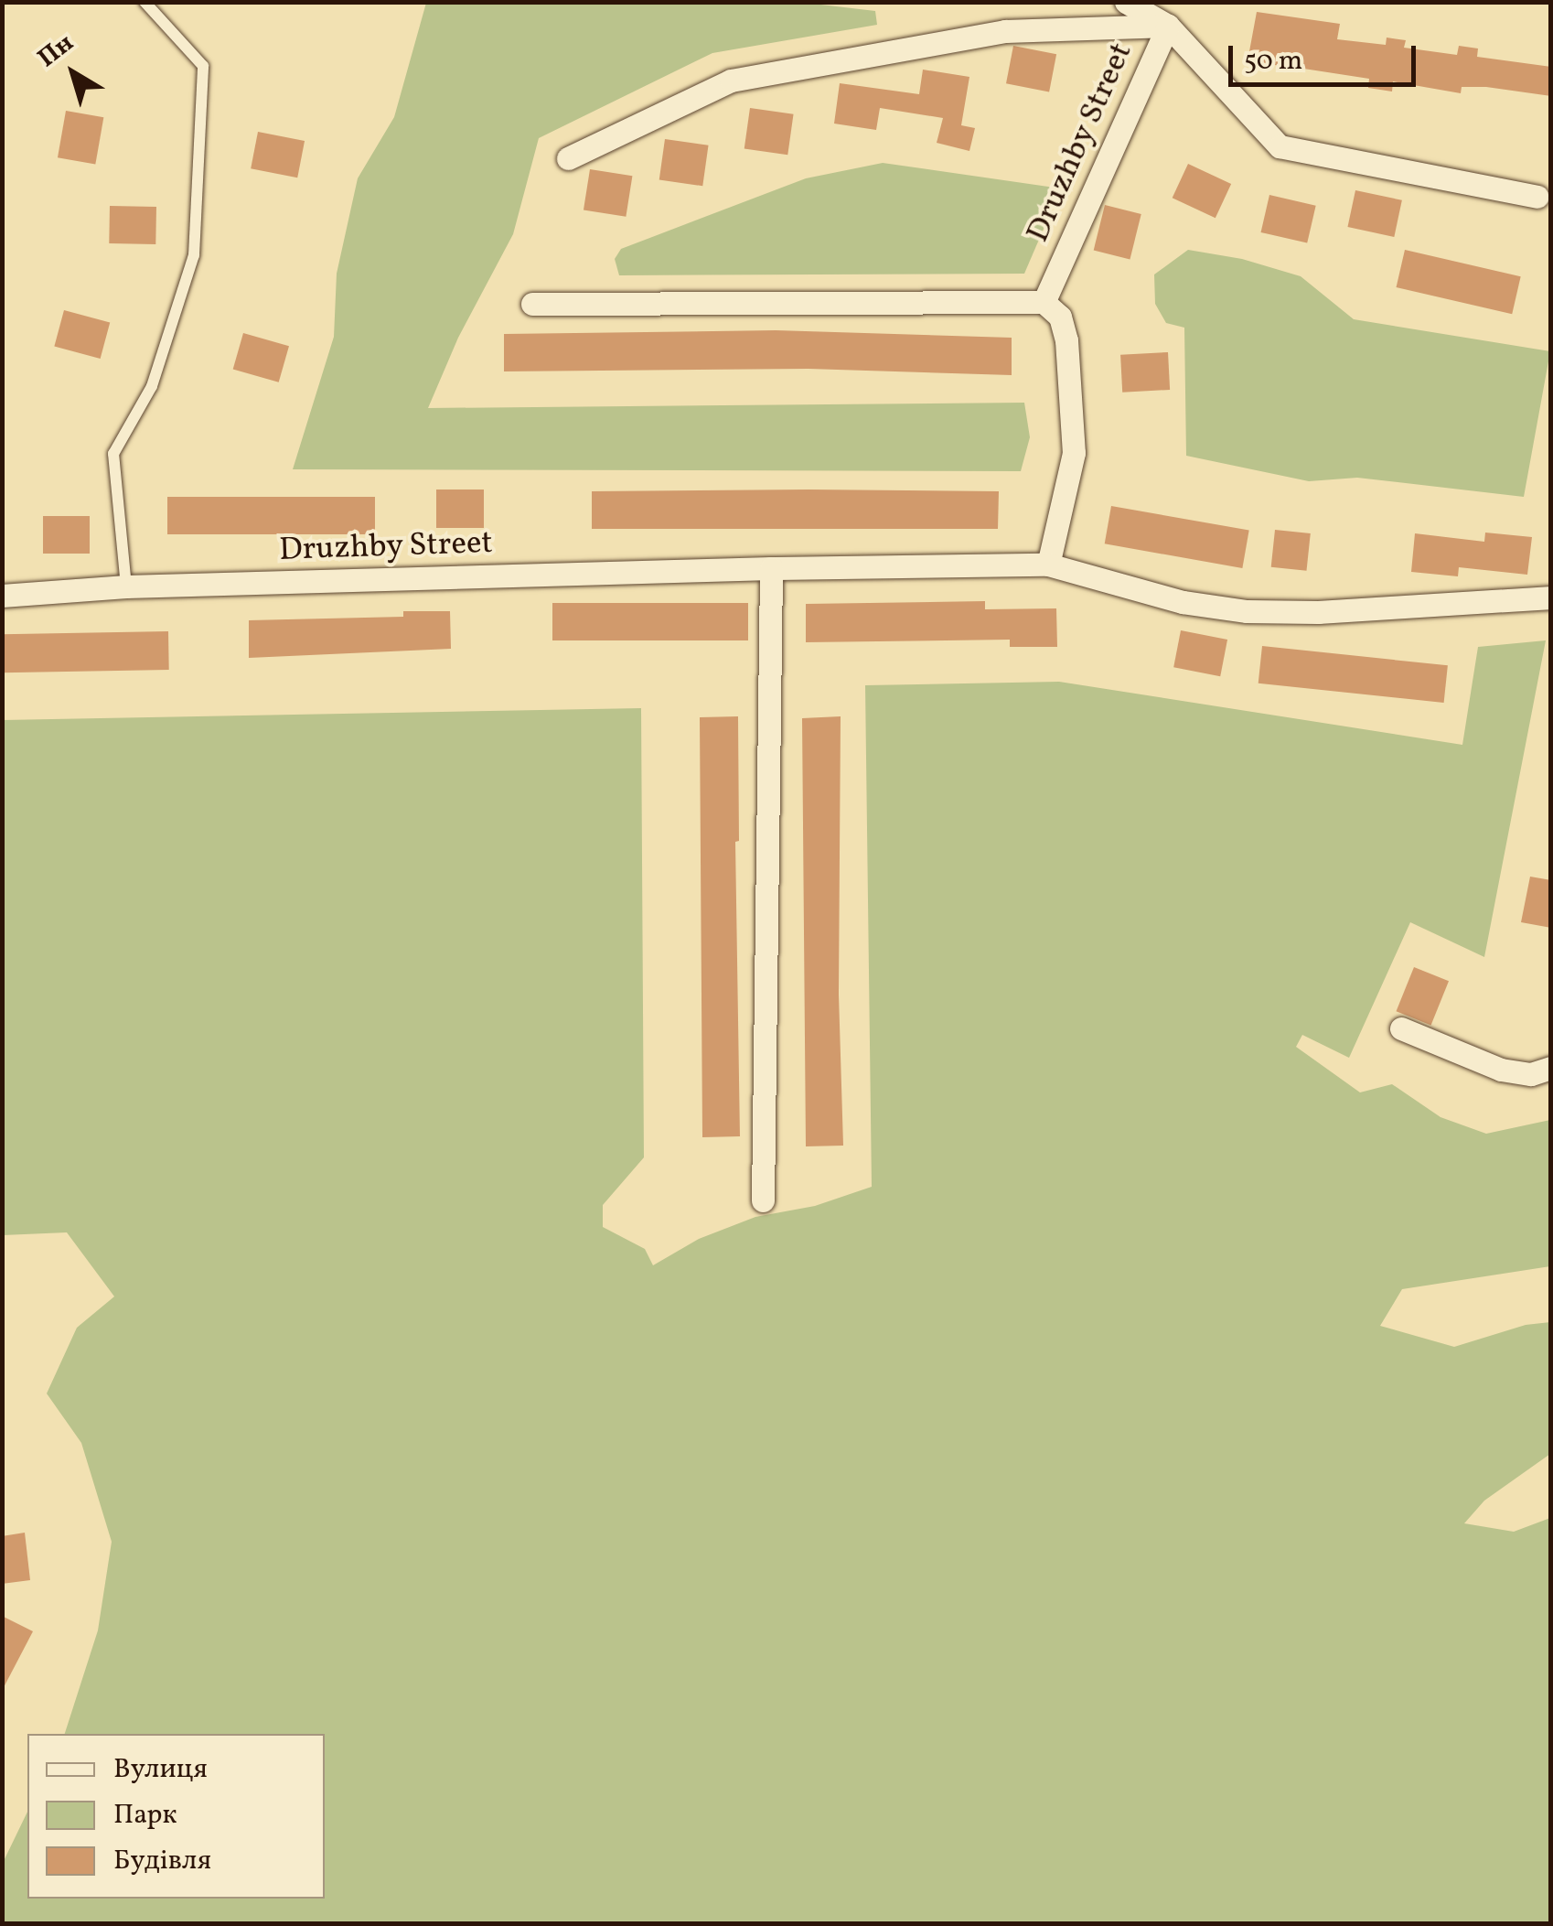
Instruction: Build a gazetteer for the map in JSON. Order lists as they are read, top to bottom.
{
  "streets": {
    "street": ["Druzhby Street"]
  },
  "legend": ["Вулиця", "Парк", "Будівля"],
  "scale_bar": "50 m",
  "north": "top left"
}
